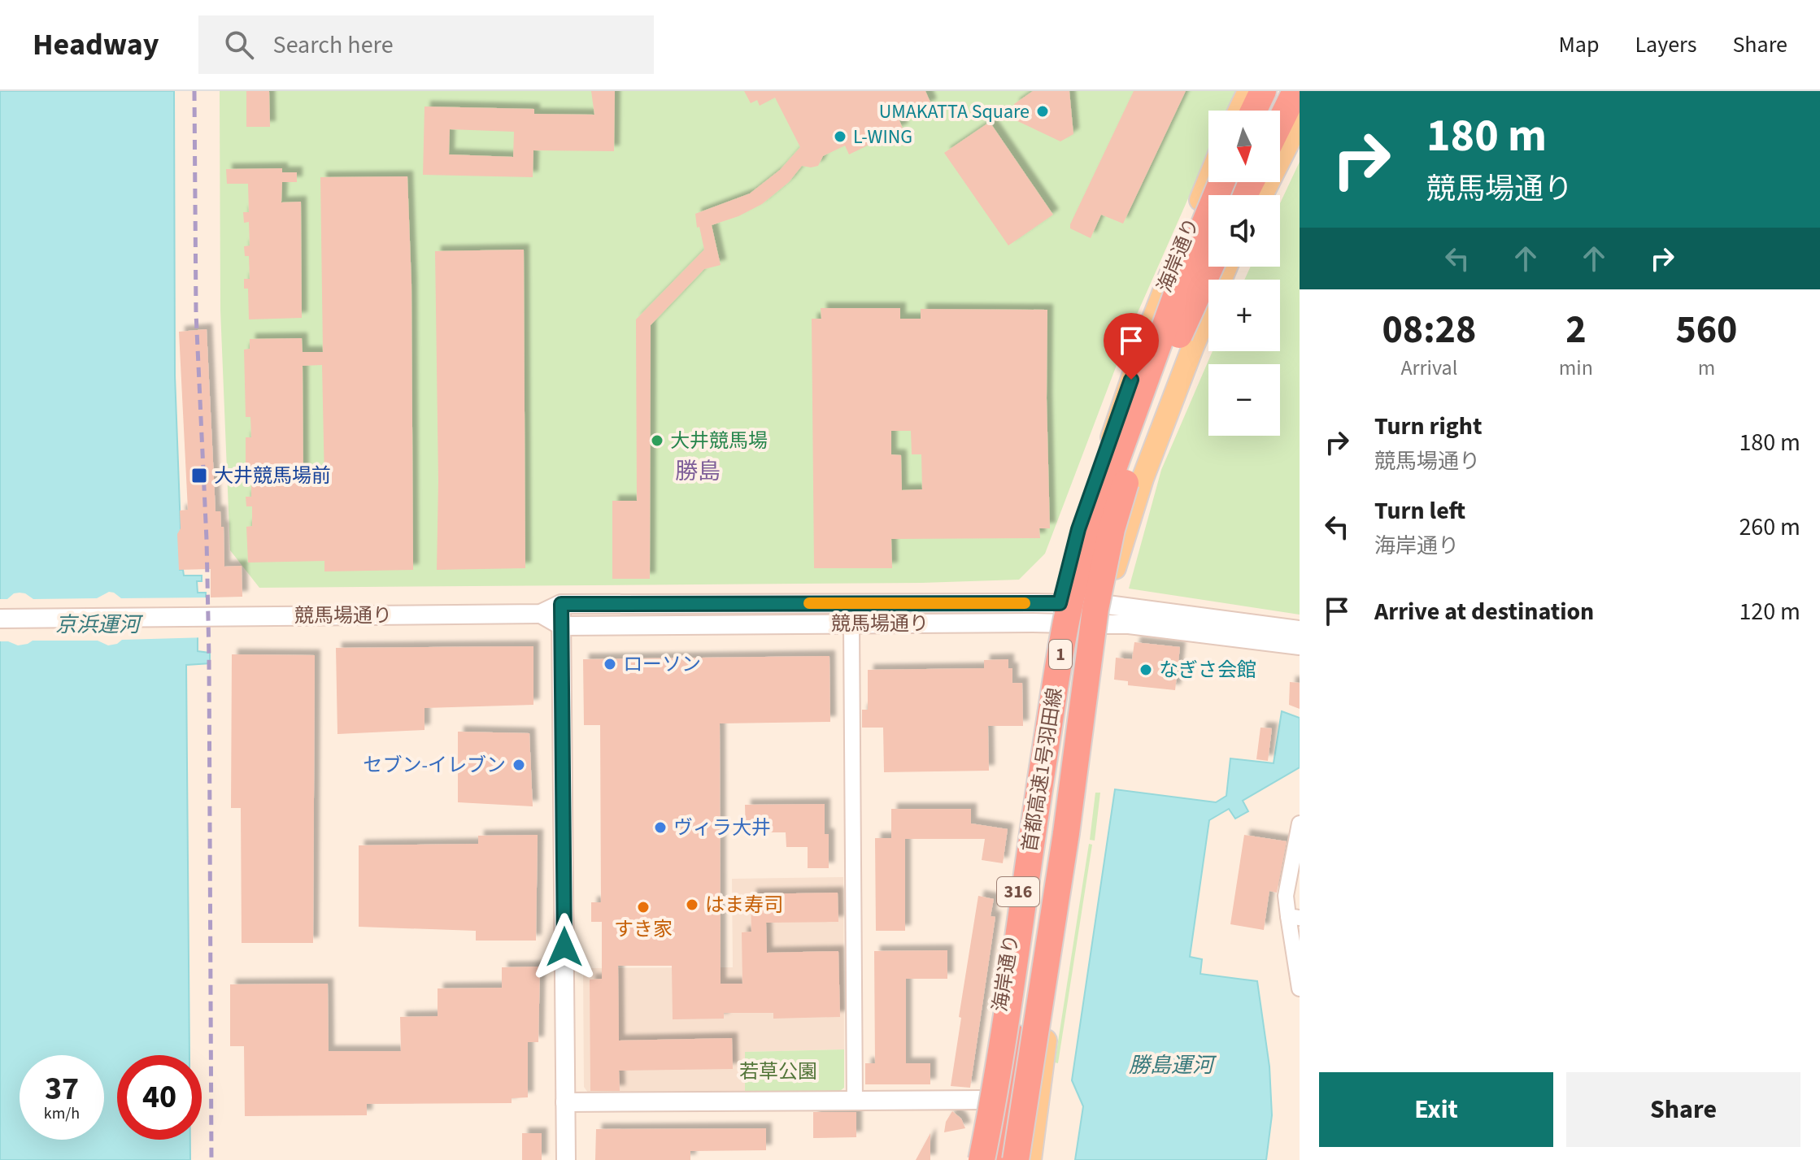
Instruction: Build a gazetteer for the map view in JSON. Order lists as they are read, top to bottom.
{
  "streets": {
    "highway": ["1", "首都高速1号羽田線"],
    "main road": ["海岸通り", "316"],
    "street": ["競馬場通り"]
  },
  "crossings": [
    ["海岸通り", "競馬場通り"],
    ["競馬場通り", "316"]
  ],
  "districts": ["勝島"],
  "water": ["京浜運河", "勝島運河"],
  "parks": ["若草公園"],
  "places": {
    "other": [
      "UMAKATTA Square",
      "L-WING",
      "大井競馬場",
      "ローソン",
      "なぎさ会館",
      "セブン-イレブン",
      "ヴィラ大井",
      "はま寿司",
      "すき家"
    ],
    "transit": ["大井競馬場前"]
  },
  "north": "bottom",
  "page": {
    "header": "Headway",
    "search": "Search here",
    "nav": ["Map", "Layers", "Share"],
    "turn": ["180 m", "競馬場通り"],
    "map_buttons": ["+", "−"],
    "eta": [
      "08:28",
      "Arrival",
      "2",
      "min",
      "560",
      "m"
    ],
    "list": [
      {
        "name": "Turn right",
        "note": "競馬場通り",
        "value": "180 m"
      },
      {
        "name": "Turn left",
        "note": "海岸通り",
        "value": "260 m"
      },
      {
        "name": "Arrive at destination",
        "value": "120 m"
      }
    ],
    "speed": "37 km/h",
    "limit": "40",
    "buttons": ["Exit", "Share"]
  }
}
